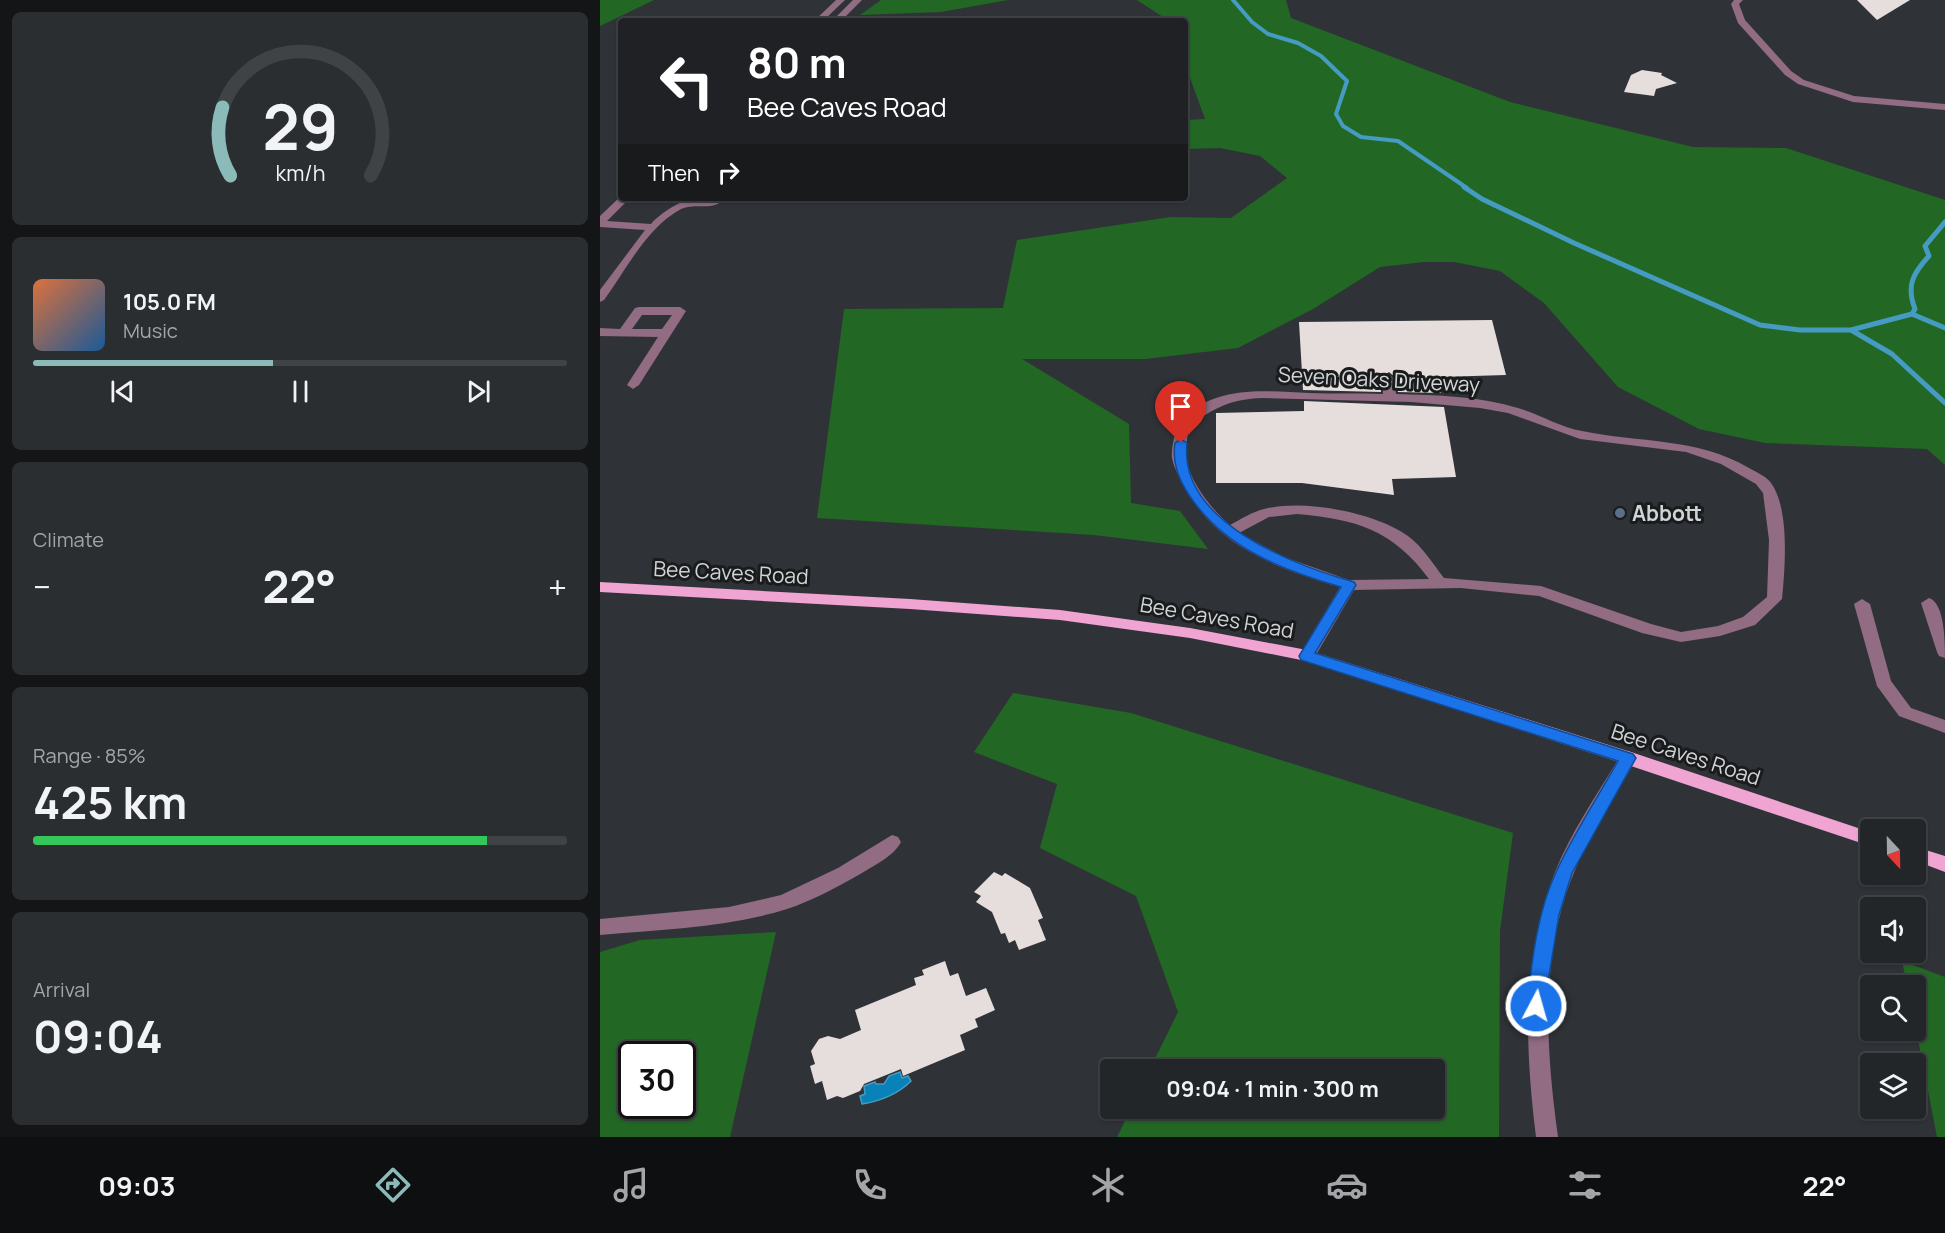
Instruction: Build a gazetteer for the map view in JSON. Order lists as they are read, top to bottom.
{
  "streets": {
    "main road": ["Bee Caves Road"],
    "street": ["Seven Oaks Driveway"]
  },
  "places": ["Abbott"],
  "north": "bottom",
  "page": {
    "turn": ["80 m", "Bee Caves Road"],
    "then": "Then",
    "song": ["105.0 FM", "Music"],
    "tile": [
      "Climate",
      ["Range · 85%", "425 km"],
      ["Arrival", "09:04"]
    ],
    "heat": ["−", "22°", "+"],
    "limit": "30",
    "trip": "09:04 · 1 min · 300 m",
    "tabs": ["09:03", "22°"],
    "gauge": ["29", "km/h"]
  }
}
